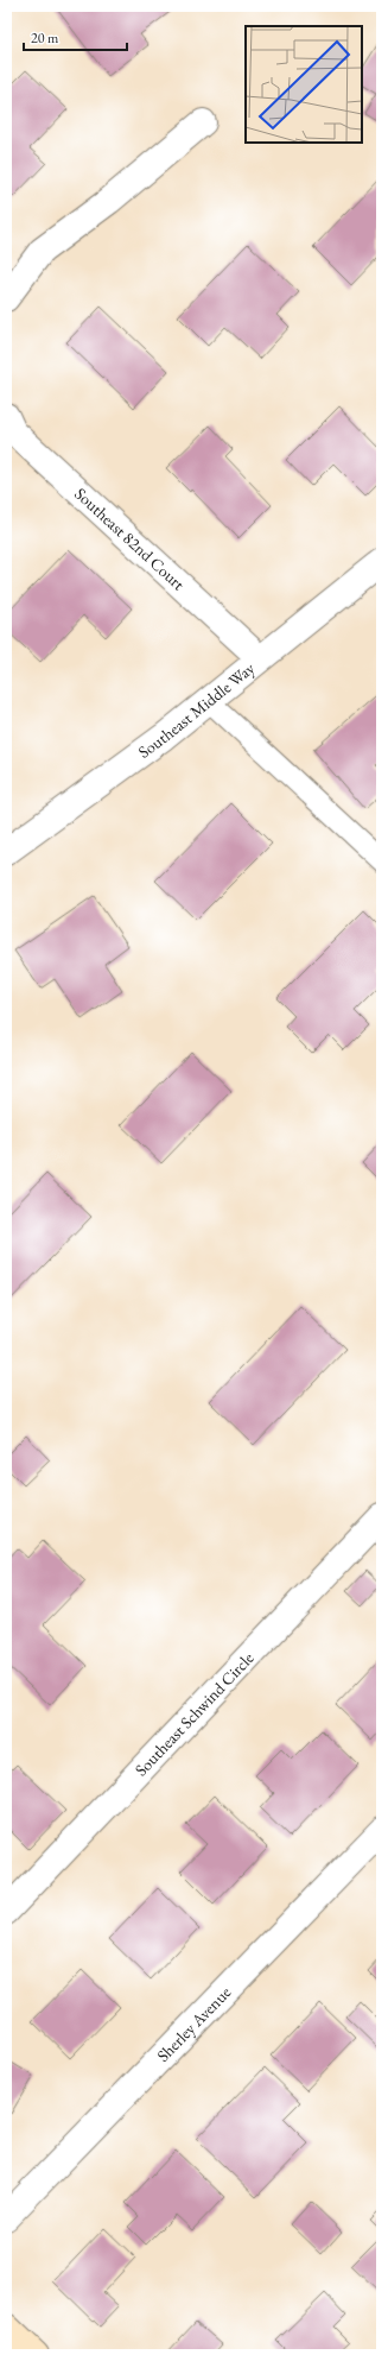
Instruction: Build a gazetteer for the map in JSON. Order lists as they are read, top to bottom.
{
  "streets": {
    "street": [
      "Southeast 82nd Court",
      "Southeast Middle Way",
      "Southeast Schwind Circle",
      "Sherley Avenue"
    ]
  },
  "crossings": [
    ["Southeast 82nd Court", "Southeast Middle Way"]
  ],
  "scale_bar": "20 m"
}
